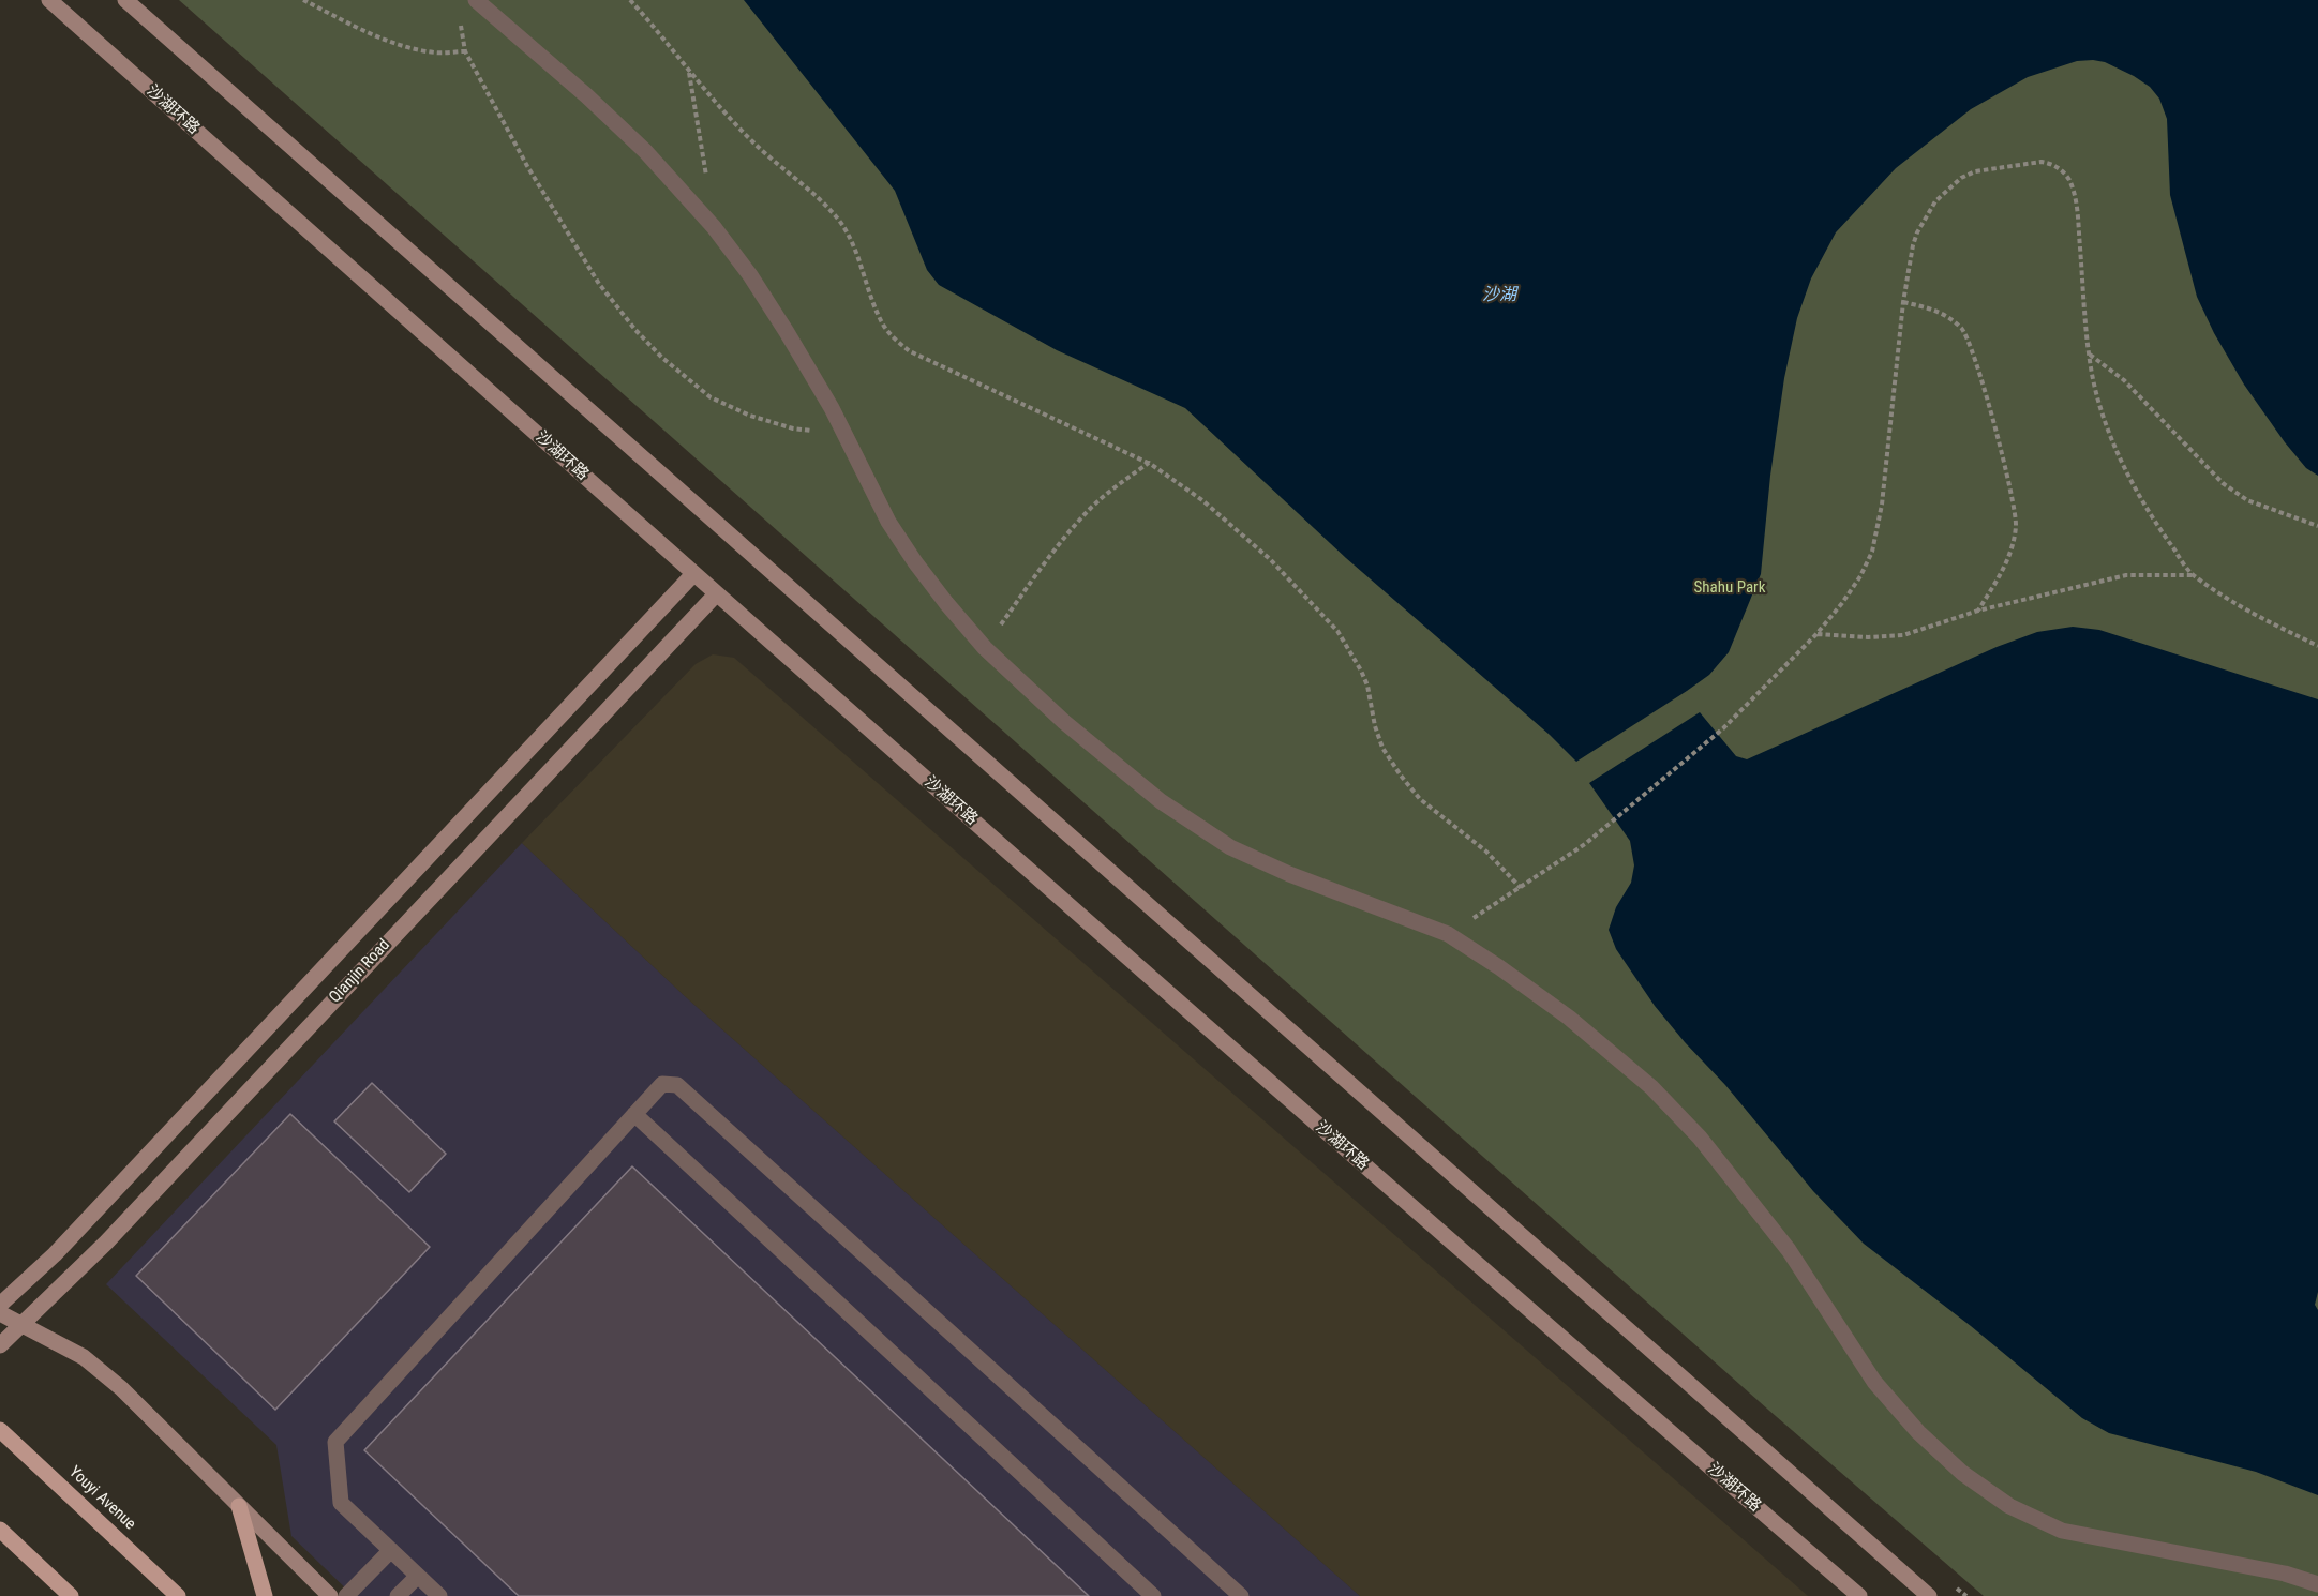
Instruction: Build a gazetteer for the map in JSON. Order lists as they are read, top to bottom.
{
  "streets": {
    "main road": ["Youyi Avenue"],
    "street": ["沙湖环路", "Qianjin Road"]
  },
  "crossings": [
    ["沙湖环路", "Qianjin Road"]
  ],
  "water": ["沙湖"],
  "parks": ["Shahu Park"]
}
